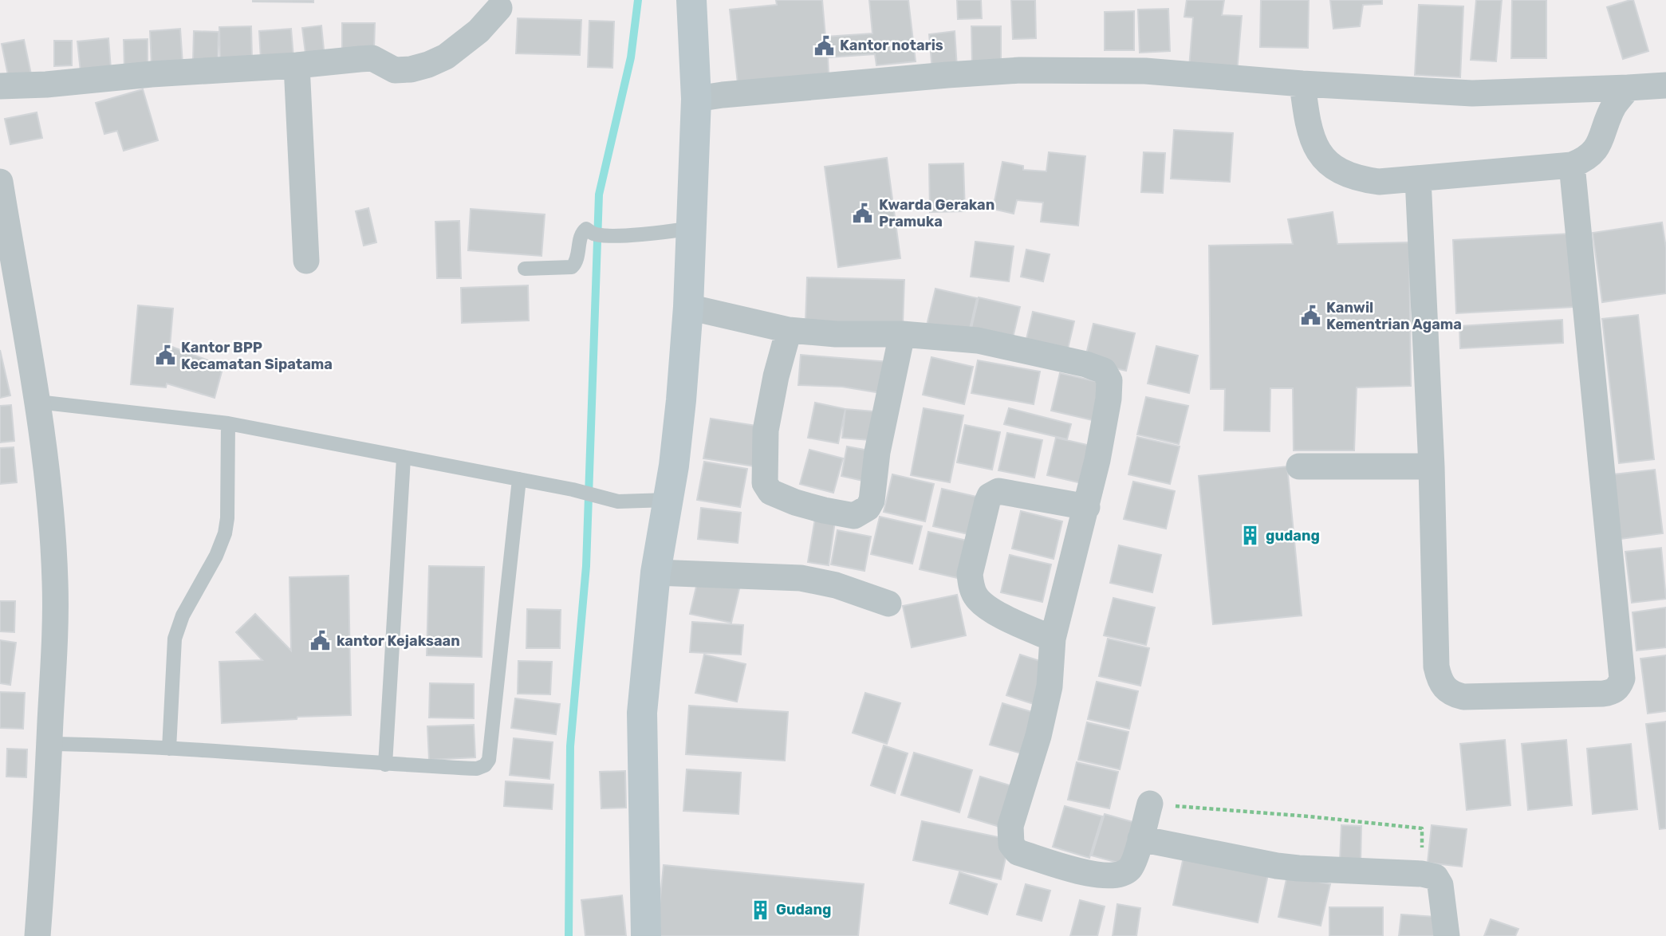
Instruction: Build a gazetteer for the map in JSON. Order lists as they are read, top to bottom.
{
  "places": {
    "public building": [
      "Kantor notaris",
      "Kwarda Gerakan Pramuka",
      "Kanwil Kementrian Agama",
      "Kantor BPP Kecamatan Sipatama",
      "kantor Kejaksaan"
    ],
    "building": ["gudang", "Gudang"]
  }
}
